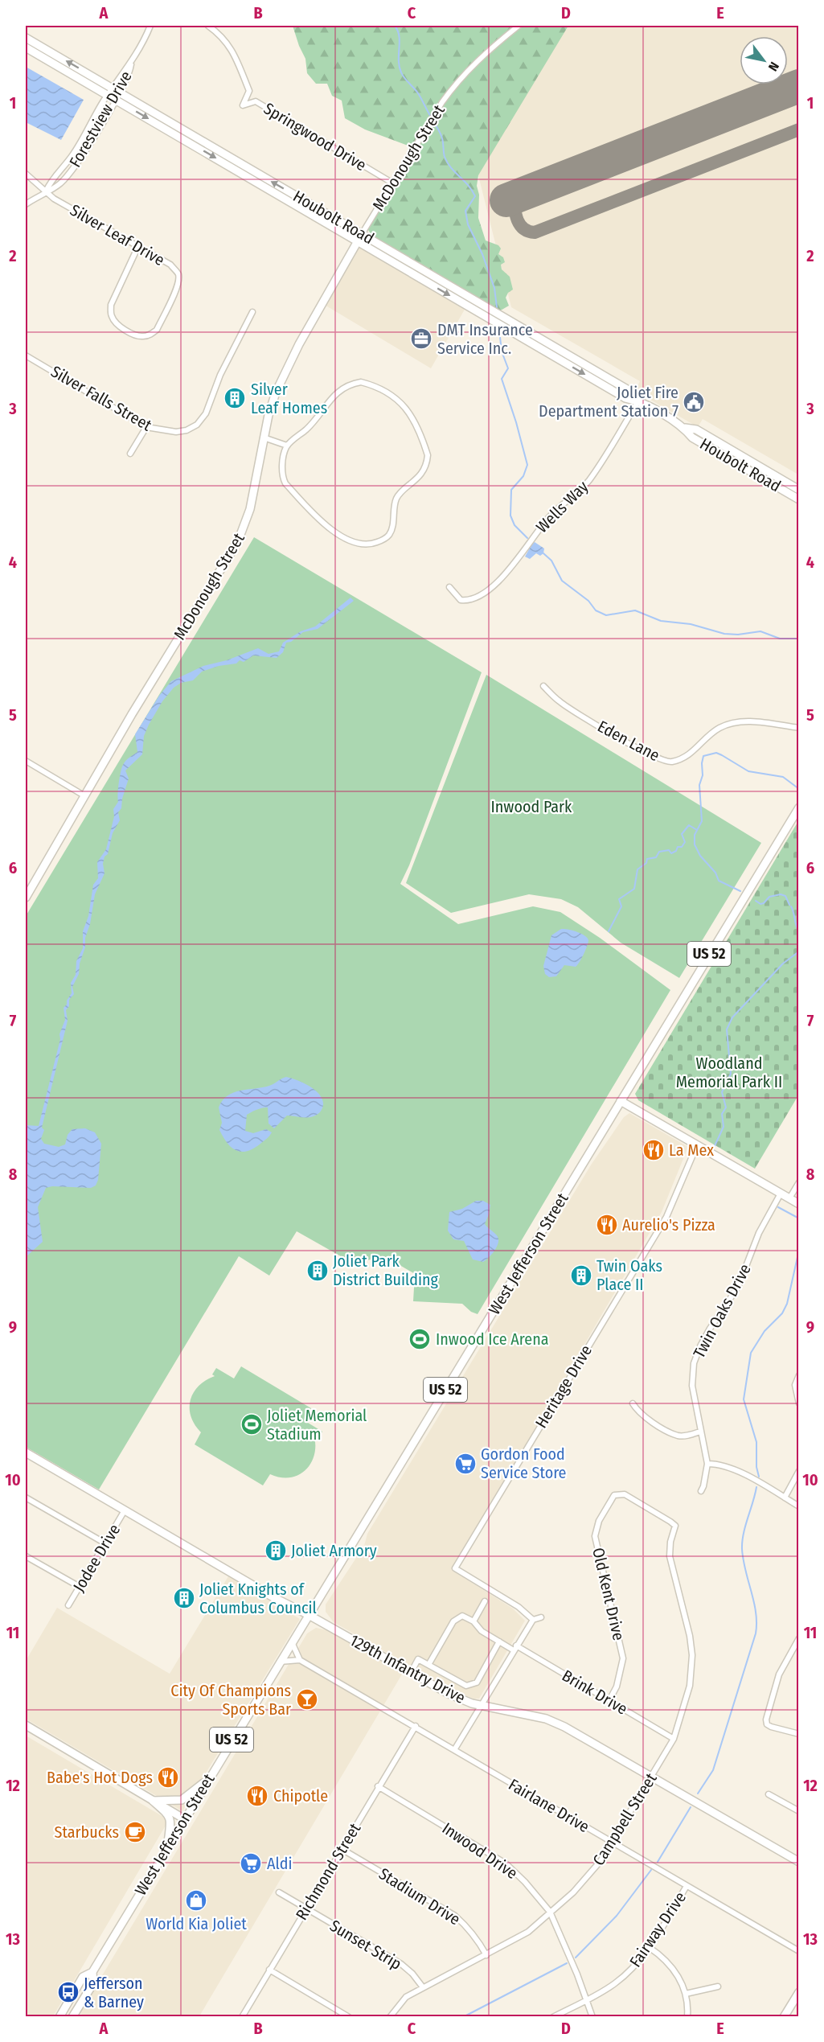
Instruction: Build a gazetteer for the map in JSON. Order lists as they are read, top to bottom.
{
  "streets": {
    "main road": [
      "McDonough Street",
      "Houbolt Road",
      "US 52",
      "West Jefferson Street",
      "129th Infantry Drive"
    ],
    "street": [
      "Forestview Drive",
      "Springwood Drive",
      "Silver Leaf Drive",
      "Silver Falls Street",
      "Wells Way",
      "Eden Lane",
      "Twin Oaks Drive",
      "Heritage Drive",
      "Jodee Drive",
      "Old Kent Drive",
      "Brink Drive",
      "Fairlane Drive",
      "Campbell Street",
      "Inwood Drive",
      "Richmond Street",
      "Stadium Drive",
      "Fairway Drive",
      "Sunset Strip"
    ]
  },
  "crossings": [
    ["Forestview Drive", "Houbolt Road"],
    ["Forestview Drive", "Silver Leaf Drive"],
    ["Springwood Drive", "McDonough Street"],
    ["McDonough Street", "Houbolt Road"],
    ["Houbolt Road", "Wells Way"],
    ["West Jefferson Street", "129th Infantry Drive"],
    ["Jodee Drive", "129th Infantry Drive"],
    ["Old Kent Drive", "Brink Drive"],
    ["Old Kent Drive", "Campbell Street"],
    ["129th Infantry Drive", "Campbell Street"],
    ["Brink Drive", "Campbell Street"],
    ["Fairlane Drive", "Campbell Street"],
    ["Fairlane Drive", "Richmond Street"],
    ["Fairlane Drive", "Fairway Drive"],
    ["Campbell Street", "Inwood Drive"],
    ["Campbell Street", "Stadium Drive"],
    ["Campbell Street", "Sunset Strip"],
    ["Inwood Drive", "Richmond Street"],
    ["Inwood Drive", "Fairway Drive"],
    ["Richmond Street", "Stadium Drive"],
    ["Richmond Street", "Sunset Strip"]
  ],
  "parks": ["Inwood Park", "Woodland Memorial Park II"],
  "places": {
    "office": ["DMT Insurance Service Inc."],
    "building": [
      "Silver Leaf Homes",
      "Joliet Park District Building",
      "Twin Oaks Place II",
      "Joliet Armory",
      "Joliet Knights of Columbus Council"
    ],
    "public building": ["Joliet Fire Department Station 7"],
    "restaurant": [
      "La Mex",
      "Aurelio's Pizza",
      "Babe's Hot Dogs",
      "Chipotle"
    ],
    "sports": ["Inwood Ice Arena", "Joliet Memorial Stadium"],
    "supermarket": ["Gordon Food Service Store", "Aldi"],
    "bar": ["City Of Champions Sports Bar"],
    "cafe": ["Starbucks"],
    "shop": ["World Kia Joliet"],
    "bus stop": ["Jefferson & Barney"]
  },
  "north": "bottom right",
  "grid": {
    "columns": [
      "A",
      "B",
      "C",
      "D",
      "E"
    ],
    "rows": [
      "1",
      "2",
      "3",
      "4",
      "5",
      "6",
      "7",
      "8",
      "9",
      "10",
      "11",
      "12",
      "13"
    ]
  }
}
